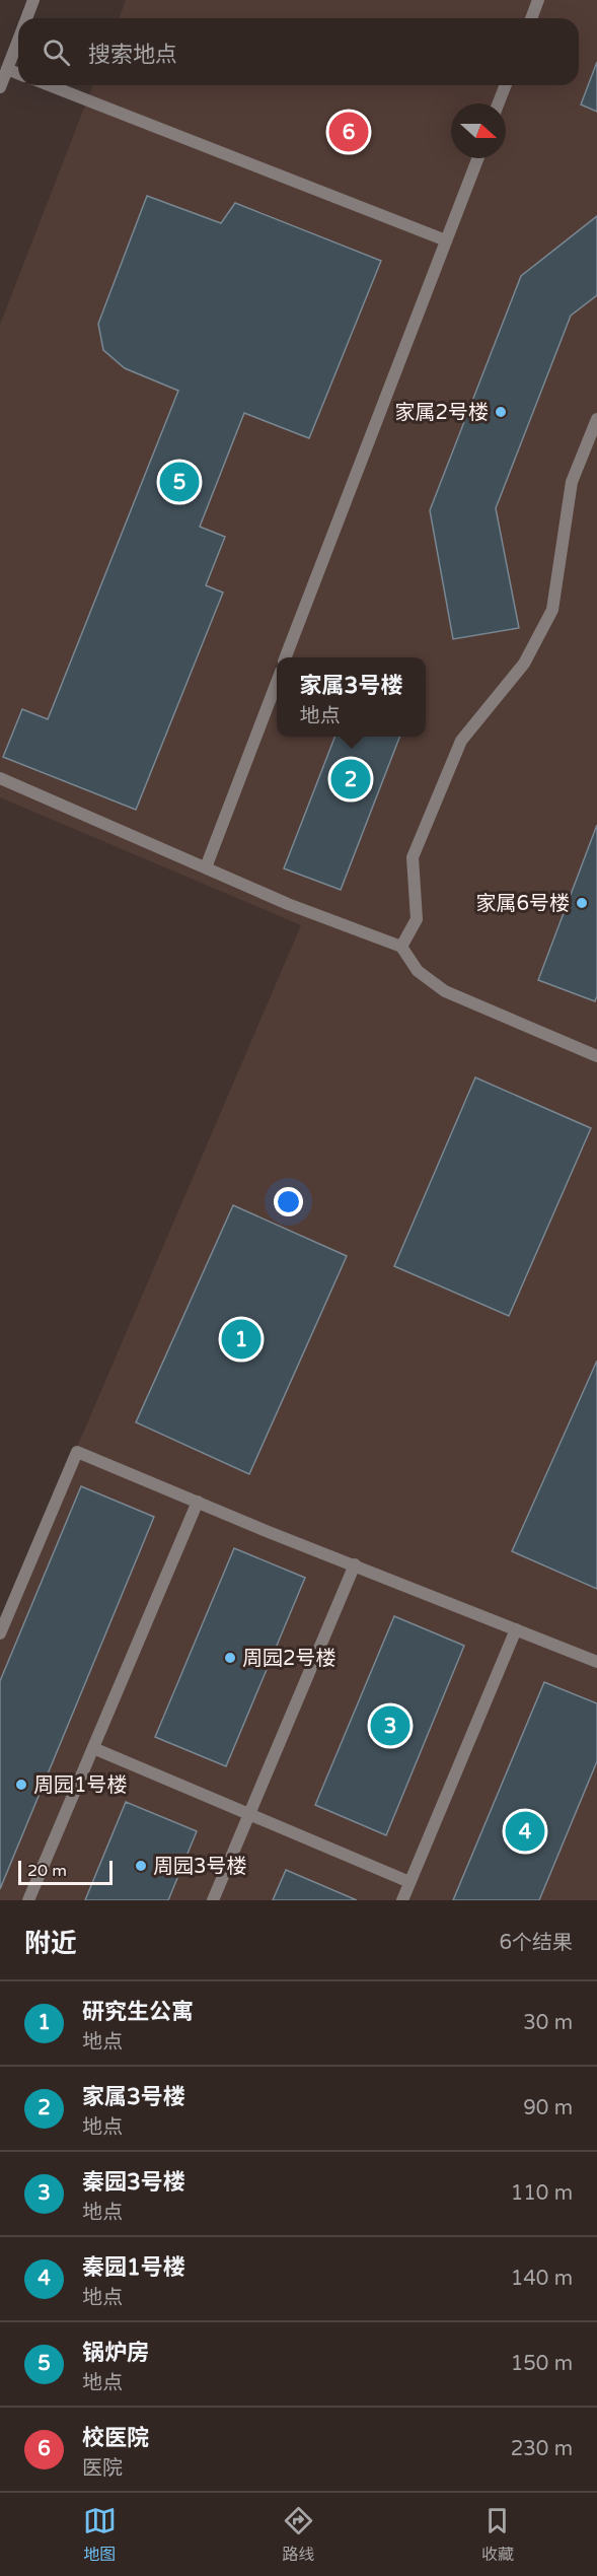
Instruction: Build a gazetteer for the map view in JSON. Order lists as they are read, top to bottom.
{
  "places": [
    "家属2号楼",
    "家属6号楼",
    "周园2号楼",
    "周园1号楼",
    "周园3号楼"
  ],
  "scale_bar": "20 m",
  "north": "right",
  "page": {
    "search": "搜索地点",
    "pins": [
      "6",
      "5",
      "2",
      "1",
      "3",
      "4"
    ],
    "popup": ["家属3号楼", "地点"],
    "scale": "20 m",
    "heading": ["附近", "6个结果"],
    "list": [
      {
        "mark": "1",
        "name": "研究生公寓",
        "note": "地点",
        "value": "30 m"
      },
      {
        "mark": "2",
        "name": "家属3号楼",
        "note": "地点",
        "value": "90 m"
      },
      {
        "mark": "3",
        "name": "秦园3号楼",
        "note": "地点",
        "value": "110 m"
      },
      {
        "mark": "4",
        "name": "秦园1号楼",
        "note": "地点",
        "value": "140 m"
      },
      {
        "mark": "5",
        "name": "锅炉房",
        "note": "地点",
        "value": "150 m"
      },
      {
        "mark": "6",
        "name": "校医院",
        "note": "医院",
        "value": "230 m"
      }
    ],
    "nav": ["地图", "路线", "收藏"]
  }
}
